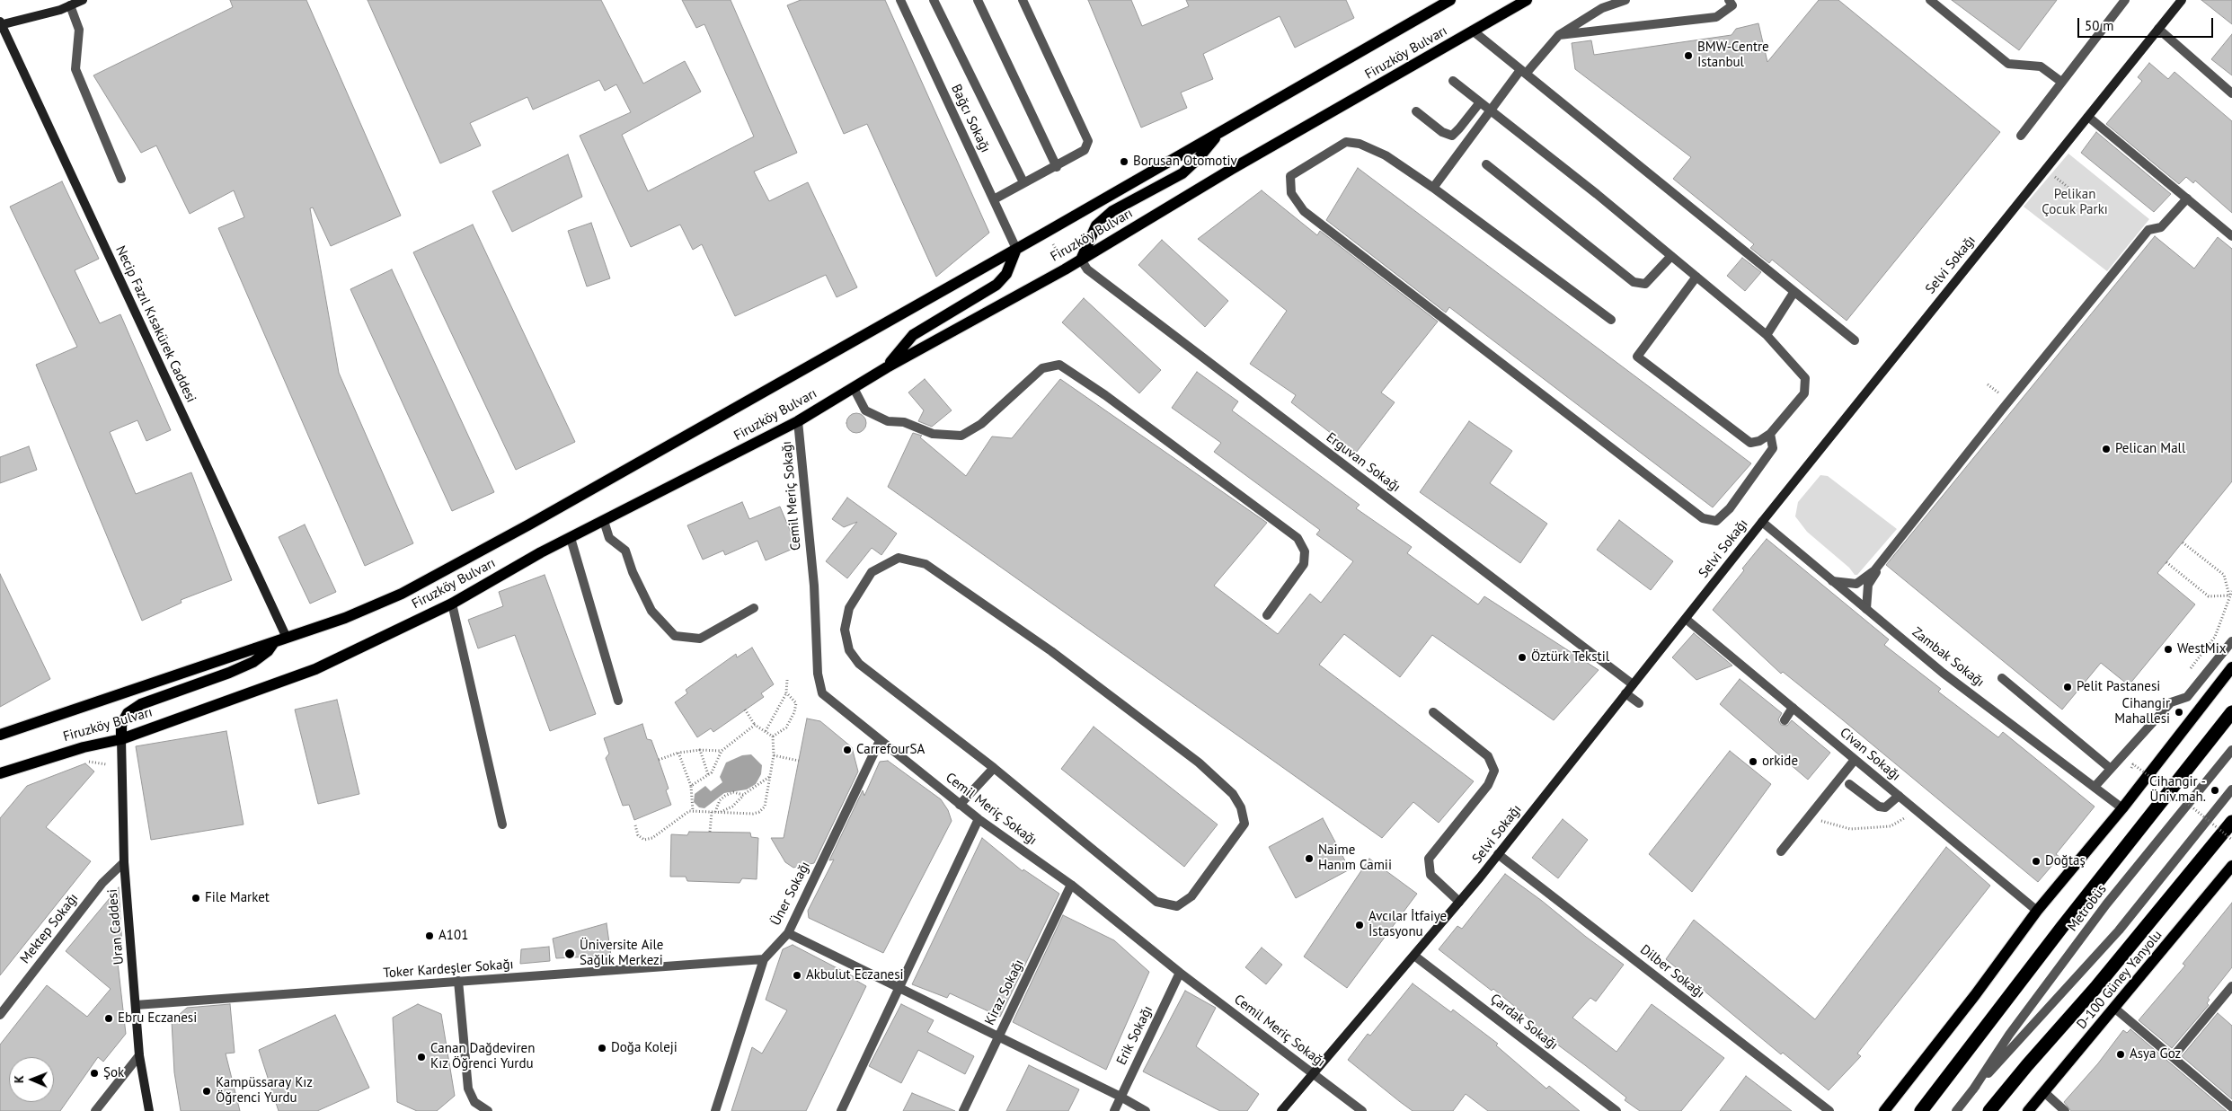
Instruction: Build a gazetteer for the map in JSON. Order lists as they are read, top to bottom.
{
  "streets": {
    "main road": ["Firuzköy Bulvarı", "D-100 Güney Yanyolu"],
    "street": [
      "Bağcı Sokağı",
      "Selvi Sokağı",
      "Necip Fazıl Kısakürek Caddesi",
      "Erguvan Sokağı",
      "Cemil Meriç Sokağı",
      "Zambak Sokağı",
      "Civan Sokağı",
      "Üner Sokağı",
      "Metrobüs",
      "Uran Caddesi",
      "Mektep Sokağı",
      "Toker Kardeşler Sokağı",
      "Dilber Sokağı",
      "Kiraz Sokağı",
      "Çardak Sokağı",
      "Erik Sokağı"
    ]
  },
  "crossings": [
    ["Firuzköy Bulvarı", "Bağcı Sokağı"],
    ["Firuzköy Bulvarı", "Necip Fazıl Kısakürek Caddesi"],
    ["Firuzköy Bulvarı", "Erguvan Sokağı"],
    ["Firuzköy Bulvarı", "Cemil Meriç Sokağı"],
    ["Firuzköy Bulvarı", "Uran Caddesi"],
    ["Selvi Sokağı", "Erguvan Sokağı"],
    ["Selvi Sokağı", "Cemil Meriç Sokağı"],
    ["Selvi Sokağı", "Zambak Sokağı"],
    ["Selvi Sokağı", "Civan Sokağı"],
    ["Selvi Sokağı", "Dilber Sokağı"],
    ["Selvi Sokağı", "Çardak Sokağı"],
    ["Cemil Meriç Sokağı", "Üner Sokağı"],
    ["Cemil Meriç Sokağı", "Kiraz Sokağı"],
    ["Cemil Meriç Sokağı", "Erik Sokağı"],
    ["Üner Sokağı", "Toker Kardeşler Sokağı"],
    ["Uran Caddesi", "Mektep Sokağı"],
    ["Uran Caddesi", "Toker Kardeşler Sokağı"]
  ],
  "parks": ["Pelikan Çocuk Parkı"],
  "places": [
    "BMW-Centre Istanbul",
    "Borusan Otomotiv",
    "Pelican Mall",
    "WestMix",
    "Öztürk Tekstil",
    "Pelit Pastanesi",
    "Cihangir Mahallesi",
    "CarrefourSA",
    "orkide",
    "Cihangir - Üniv.mah.",
    "Naime Hanım Camii",
    "Doğtaş",
    "File Market",
    "Avcılar İtfaiye İstasyonu",
    "A101",
    "Üniversite Aile Sağlık Merkezi",
    "Akbulut Eczanesi",
    "Ebru Eczanesi",
    "Doğa Koleji",
    "Asya Goz",
    "Canan Dağdeviren Kız Öğrenci Yurdu",
    "Şok",
    "Kampüssaray Kız Öğrenci Yurdu"
  ],
  "scale_bar": "50 m",
  "north": "left"
}
